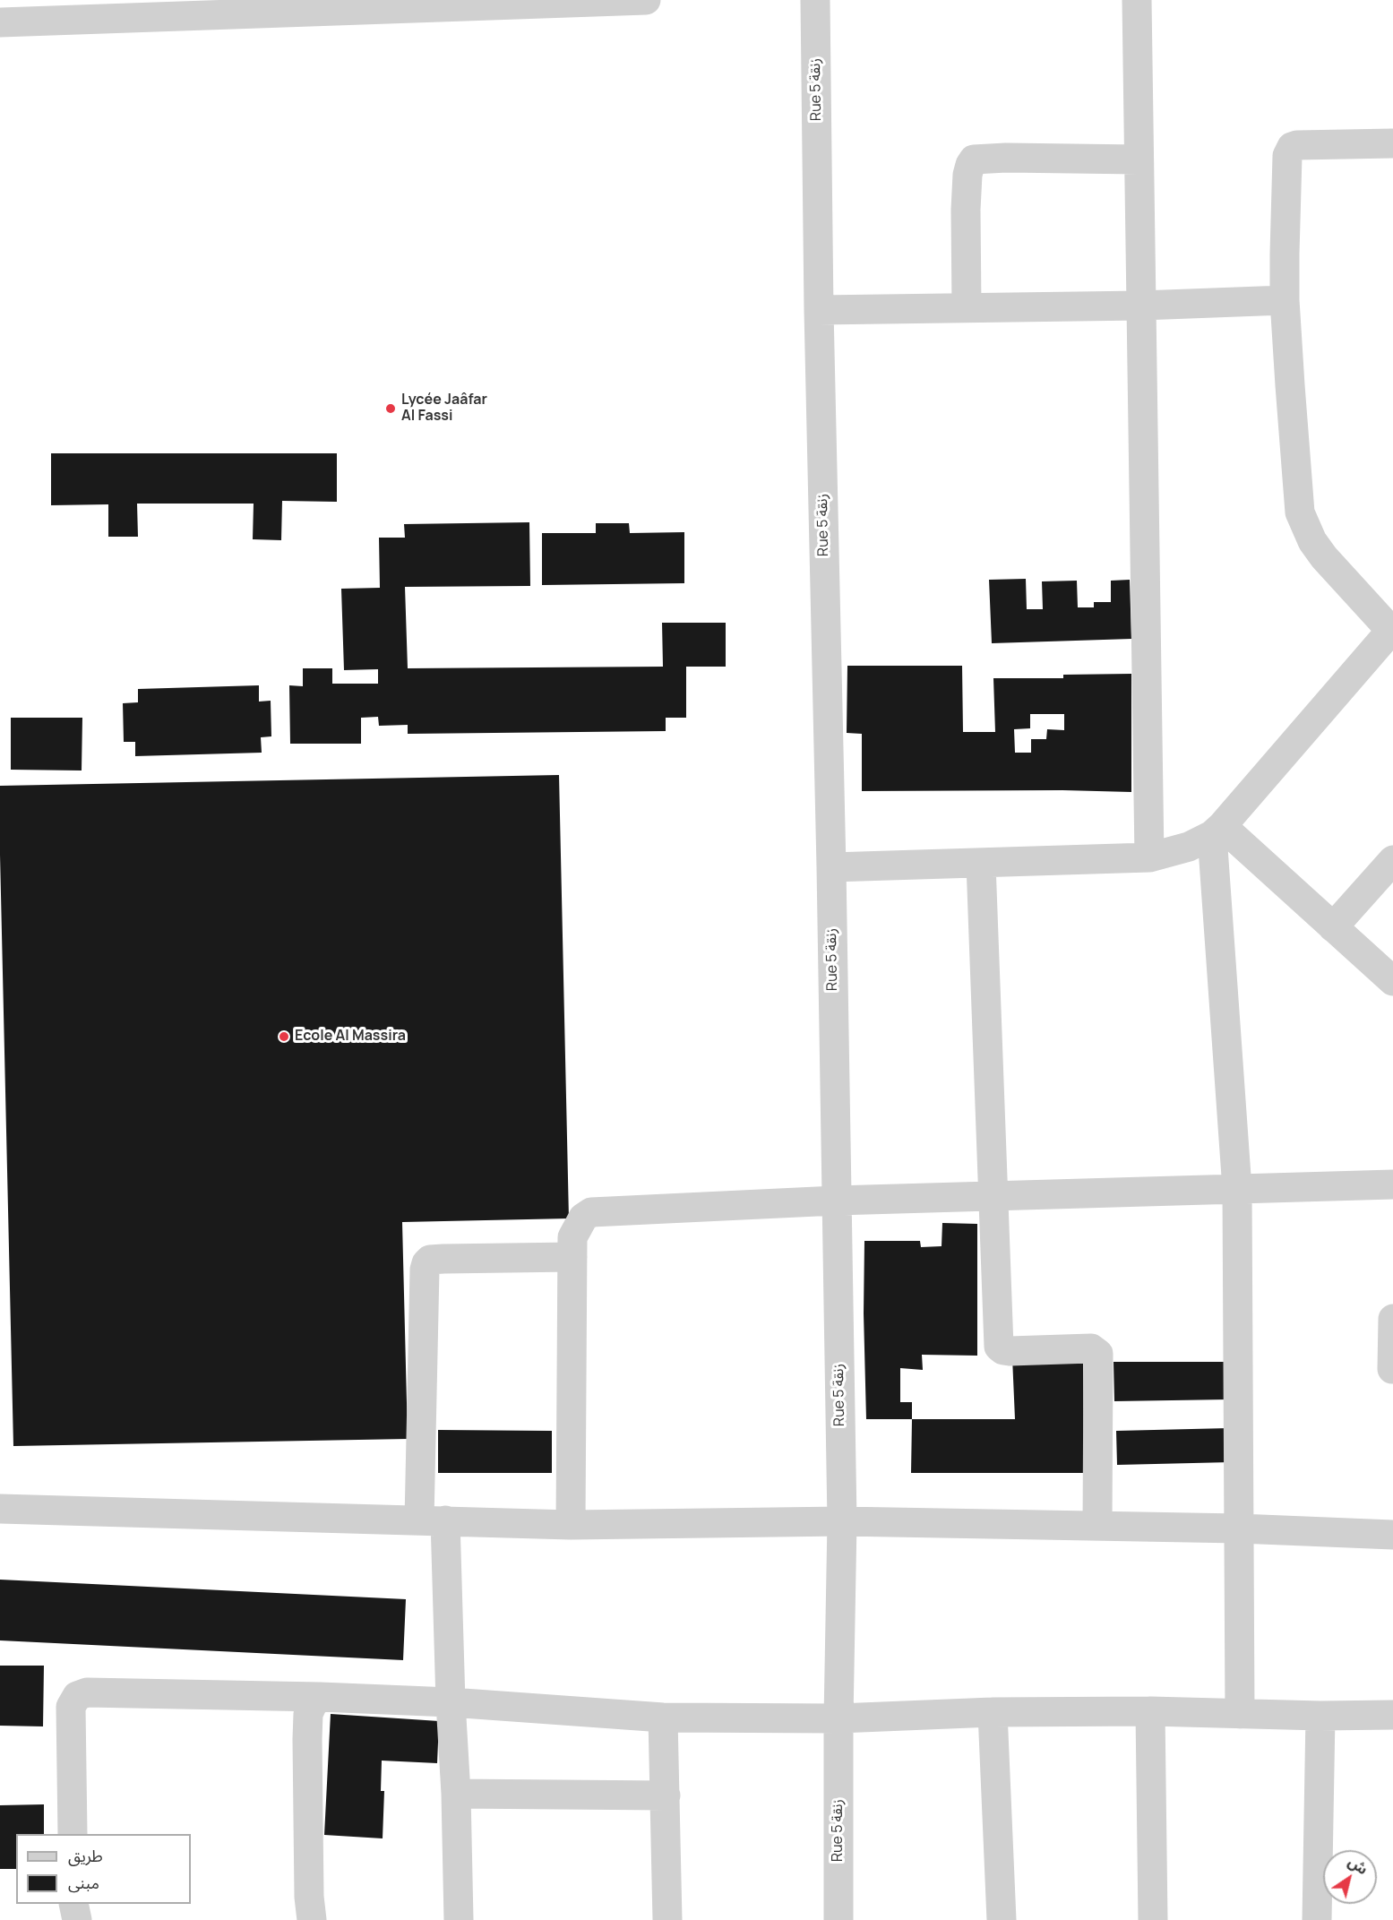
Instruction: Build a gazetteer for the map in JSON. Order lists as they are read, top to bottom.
{
  "streets": {
    "street": ["Rue 5 زنقة"]
  },
  "places": ["Lycée Jaâfar Al Fassi", "Ecole Al Massira"],
  "legend": ["طريق", "مبنى"],
  "north": "top right"
}
